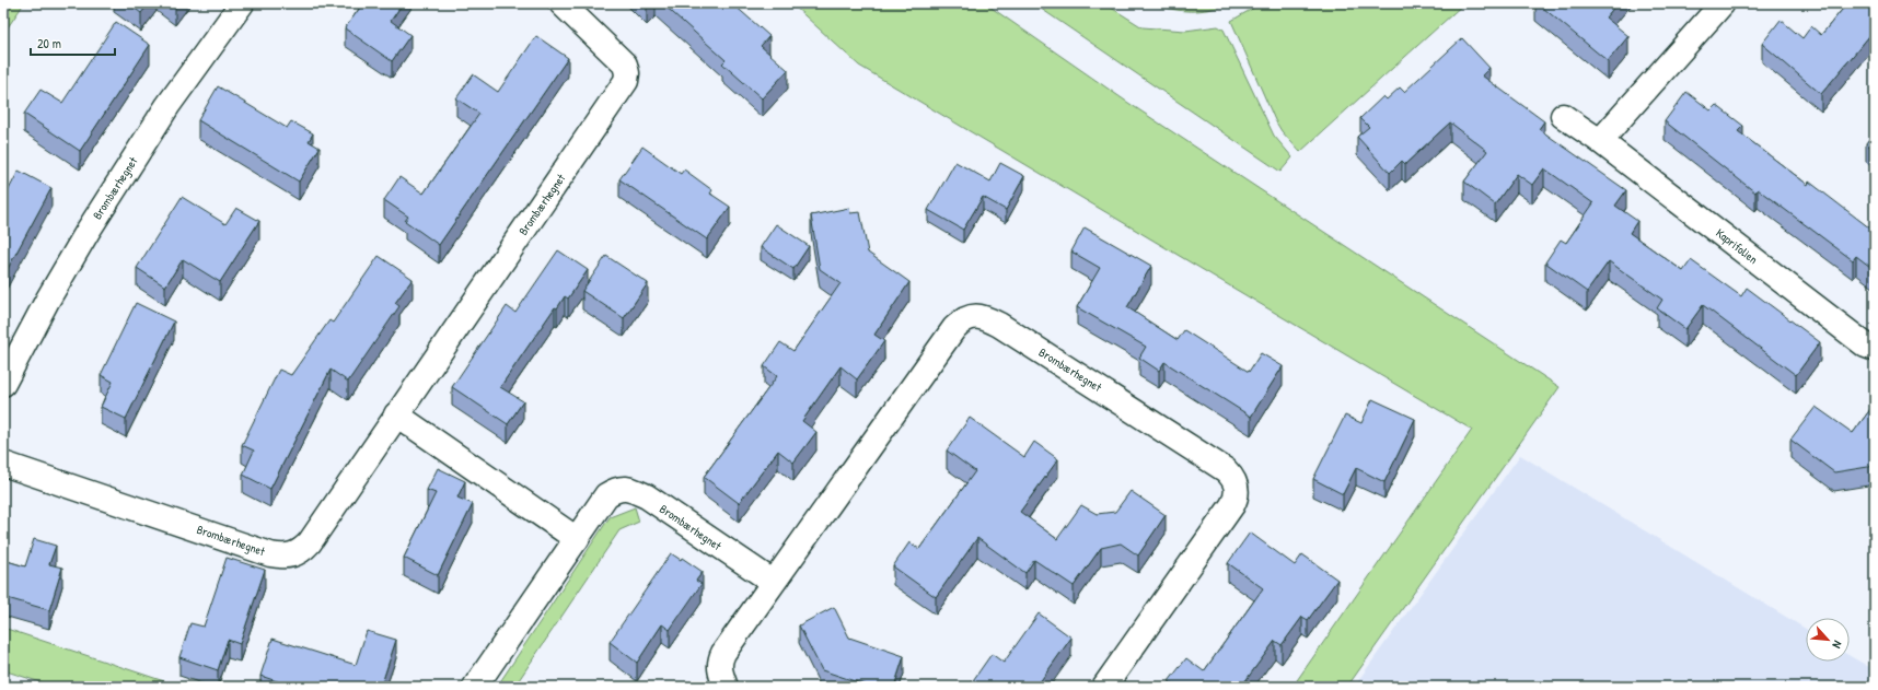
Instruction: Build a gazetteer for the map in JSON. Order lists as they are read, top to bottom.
{
  "streets": {
    "street": ["Brombærhegnet", "Kaprifolien"]
  },
  "scale_bar": "20 m",
  "north": "bottom right"
}
